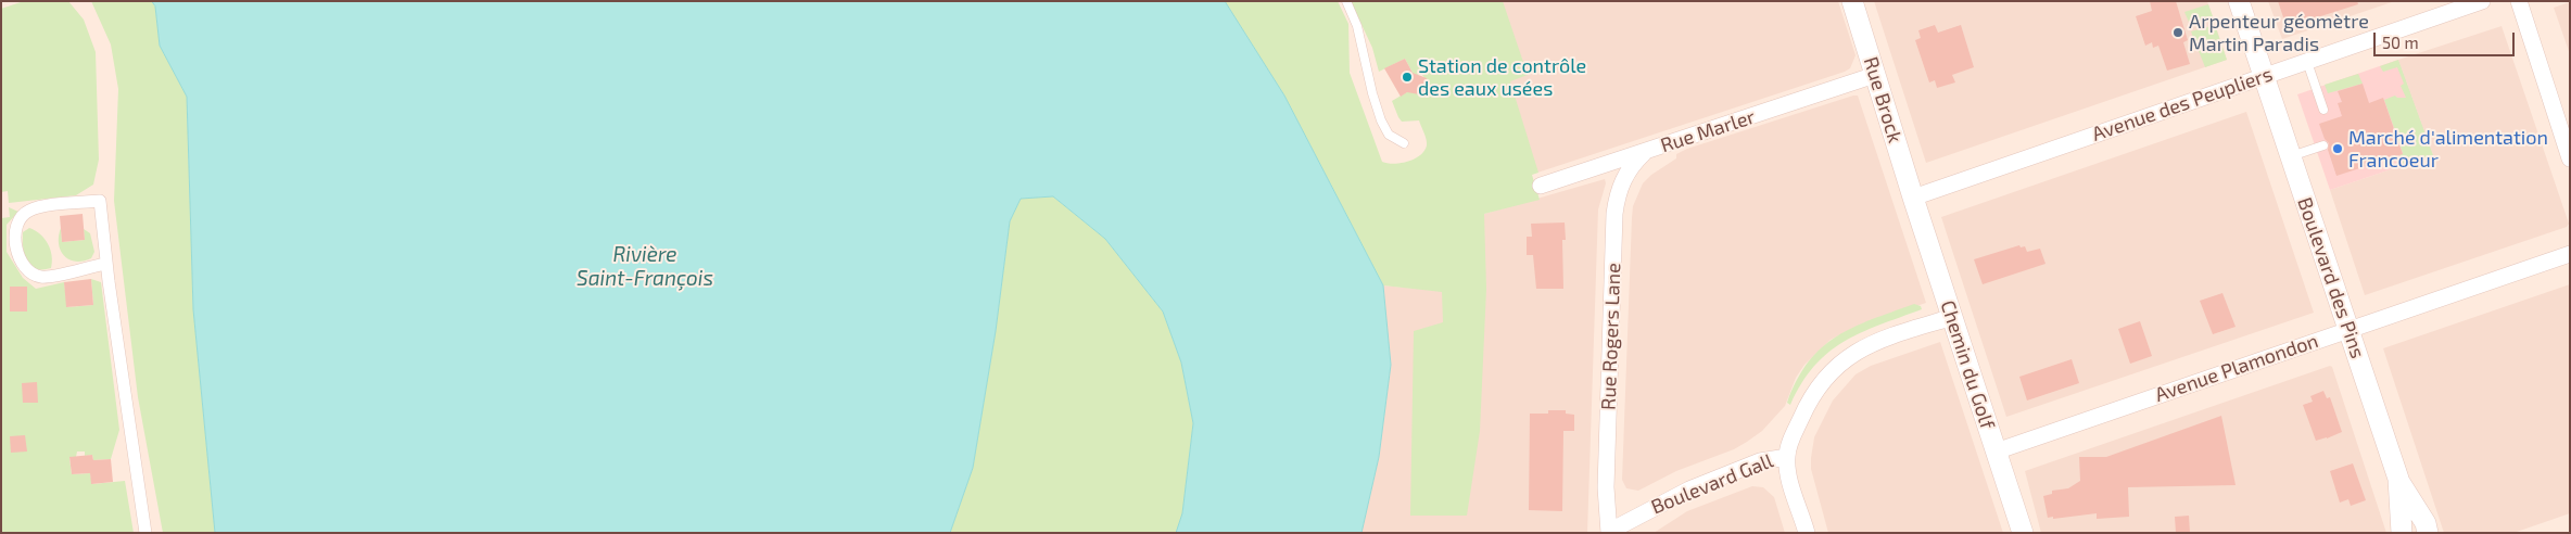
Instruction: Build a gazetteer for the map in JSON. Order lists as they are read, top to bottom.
{
  "streets": {
    "street": [
      "Rue Brock",
      "Avenue des Peupliers",
      "Rue Marler",
      "Boulevard des Pins",
      "Rue Rogers Lane",
      "Chemin du Golf",
      "Avenue Plamondon",
      "Boulevard Gall"
    ]
  },
  "crossings": [
    ["Rue Brock", "Avenue des Peupliers"],
    ["Rue Brock", "Rue Marler"],
    ["Rue Brock", "Chemin du Golf"],
    ["Avenue des Peupliers", "Boulevard des Pins"],
    ["Avenue des Peupliers", "Chemin du Golf"],
    ["Rue Marler", "Rue Rogers Lane"],
    ["Boulevard des Pins", "Avenue Plamondon"],
    ["Rue Rogers Lane", "Boulevard Gall"],
    ["Chemin du Golf", "Avenue Plamondon"],
    ["Chemin du Golf", "Boulevard Gall"]
  ],
  "water": ["Rivière Saint-François"],
  "places": ["Arpenteur géomètre Martin Paradis", "Station de contrôle des eaux usées", "Marché d'alimentation Francoeur"],
  "scale_bar": "50 m"
}
